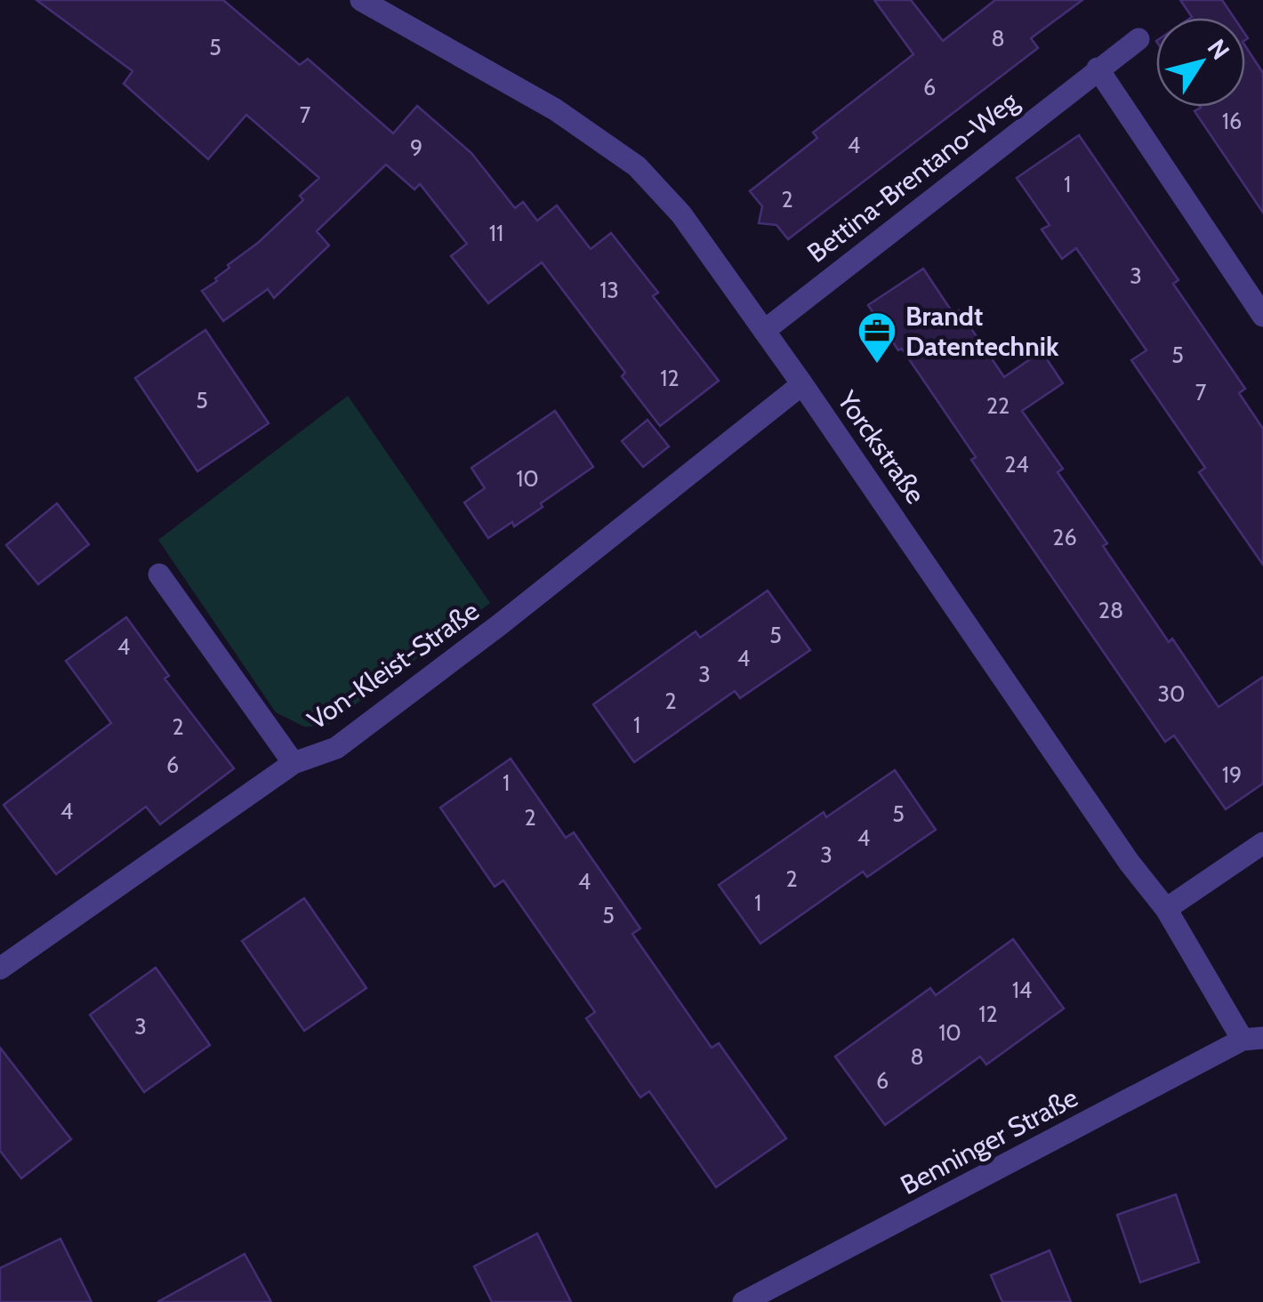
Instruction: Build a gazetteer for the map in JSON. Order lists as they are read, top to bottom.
{
  "streets": {
    "street": [
      "Bettina-Brentano-Weg",
      "Yorckstraße",
      "Von-Kleist-Straße",
      "Benninger Straße"
    ]
  },
  "crossings": [
    ["Bettina-Brentano-Weg", "Yorckstraße"],
    ["Yorckstraße", "Von-Kleist-Straße"],
    ["Yorckstraße", "Benninger Straße"]
  ],
  "places": {
    "office": ["Brandt Datentechnik"]
  },
  "house_numbers": [
    "8",
    "5",
    "6",
    "7",
    "16",
    "4",
    "9",
    "1",
    "2",
    "11",
    "3",
    "13",
    "5",
    "12",
    "7",
    "5",
    "22",
    "24",
    "10",
    "26",
    "28",
    "5",
    "4",
    "4",
    "3",
    "30",
    "2",
    "1",
    "2",
    "6",
    "19",
    "1",
    "4",
    "5",
    "2",
    "4",
    "3",
    "2",
    "4",
    "1",
    "5",
    "14",
    "12",
    "3",
    "10",
    "8",
    "6"
  ],
  "north": "top right"
}
